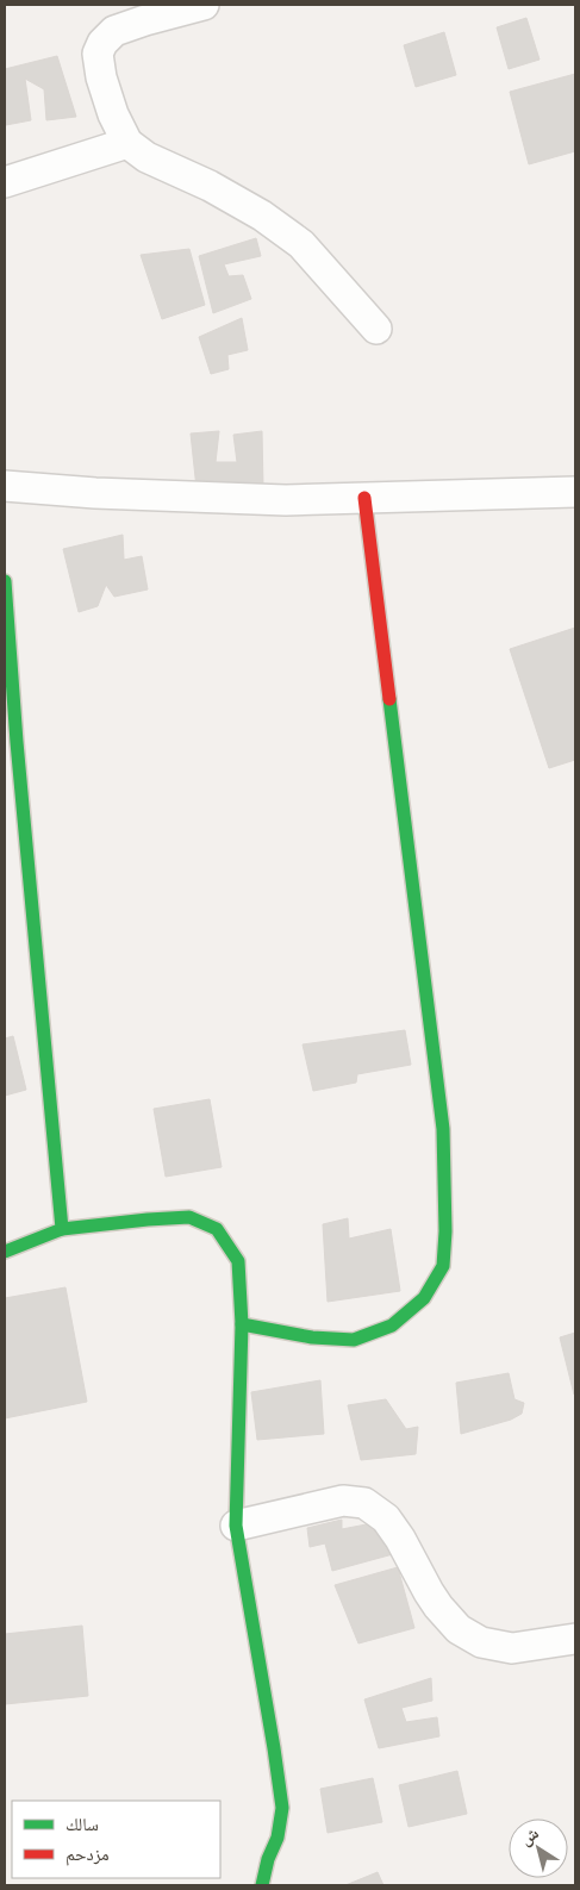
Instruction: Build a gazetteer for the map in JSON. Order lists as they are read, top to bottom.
{
  "legend": ["سالك", "مزدحم"],
  "north": "top left"
}
